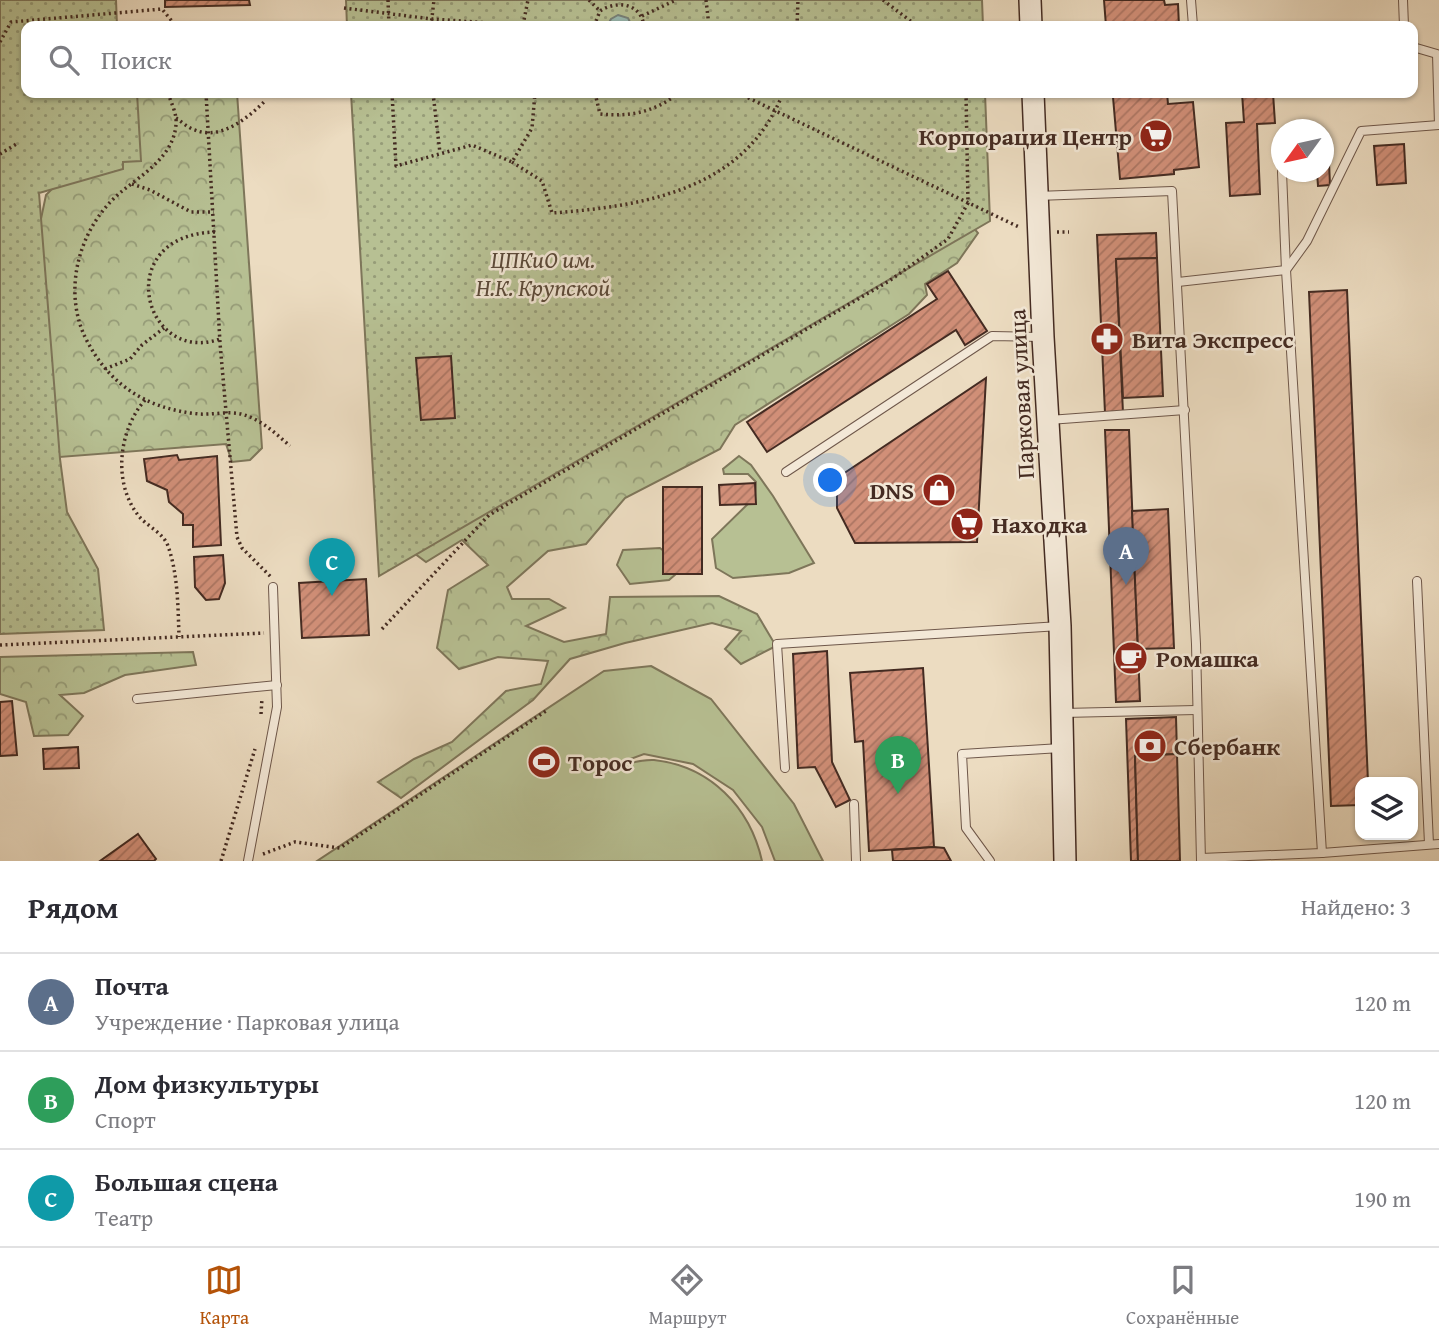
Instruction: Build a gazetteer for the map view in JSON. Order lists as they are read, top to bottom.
{
  "streets": {
    "main road": ["Парковая улица"]
  },
  "parks": ["ЦПКиО им. Н.К. Крупской"],
  "places": {
    "supermarket": ["Корпорация Центр", "Находка"],
    "pharmacy": ["Вита Экспресс"],
    "shop": ["DNS"],
    "cafe": ["Ромашка"],
    "bank": ["Сбербанк"],
    "sports": ["Торос"]
  },
  "north": "bottom left",
  "page": {
    "search": "Поиск",
    "pins": ["A", "C", "B"],
    "heading": ["Рядом", "Найдено: 3"],
    "list": [
      {
        "mark": "A",
        "name": "Почта",
        "note": "Учреждение · Парковая улица",
        "value": "120 m"
      },
      {
        "mark": "B",
        "name": "Дом физкультуры",
        "note": "Спорт",
        "value": "120 m"
      },
      {
        "mark": "C",
        "name": "Большая сцена",
        "note": "Театр",
        "value": "190 m"
      }
    ],
    "nav": ["Карта", "Маршрут", "Сохранённые"]
  }
}
